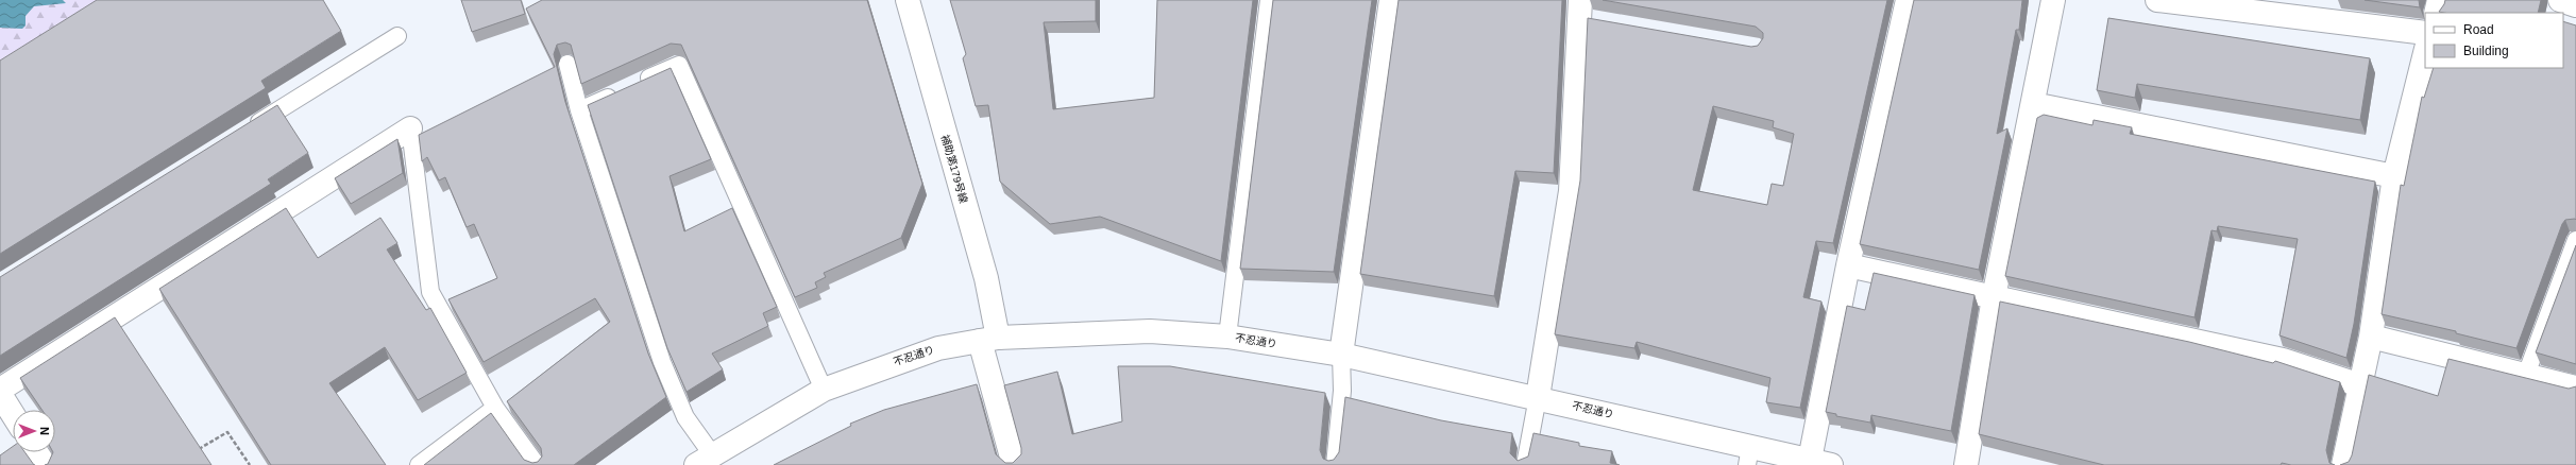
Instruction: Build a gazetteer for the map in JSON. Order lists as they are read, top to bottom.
{
  "streets": {
    "street": ["補助第179号線", "不忍通り"]
  },
  "crossings": [
    ["補助第179号線", "不忍通り"]
  ],
  "legend": ["Road", "Building"],
  "north": "right"
}
